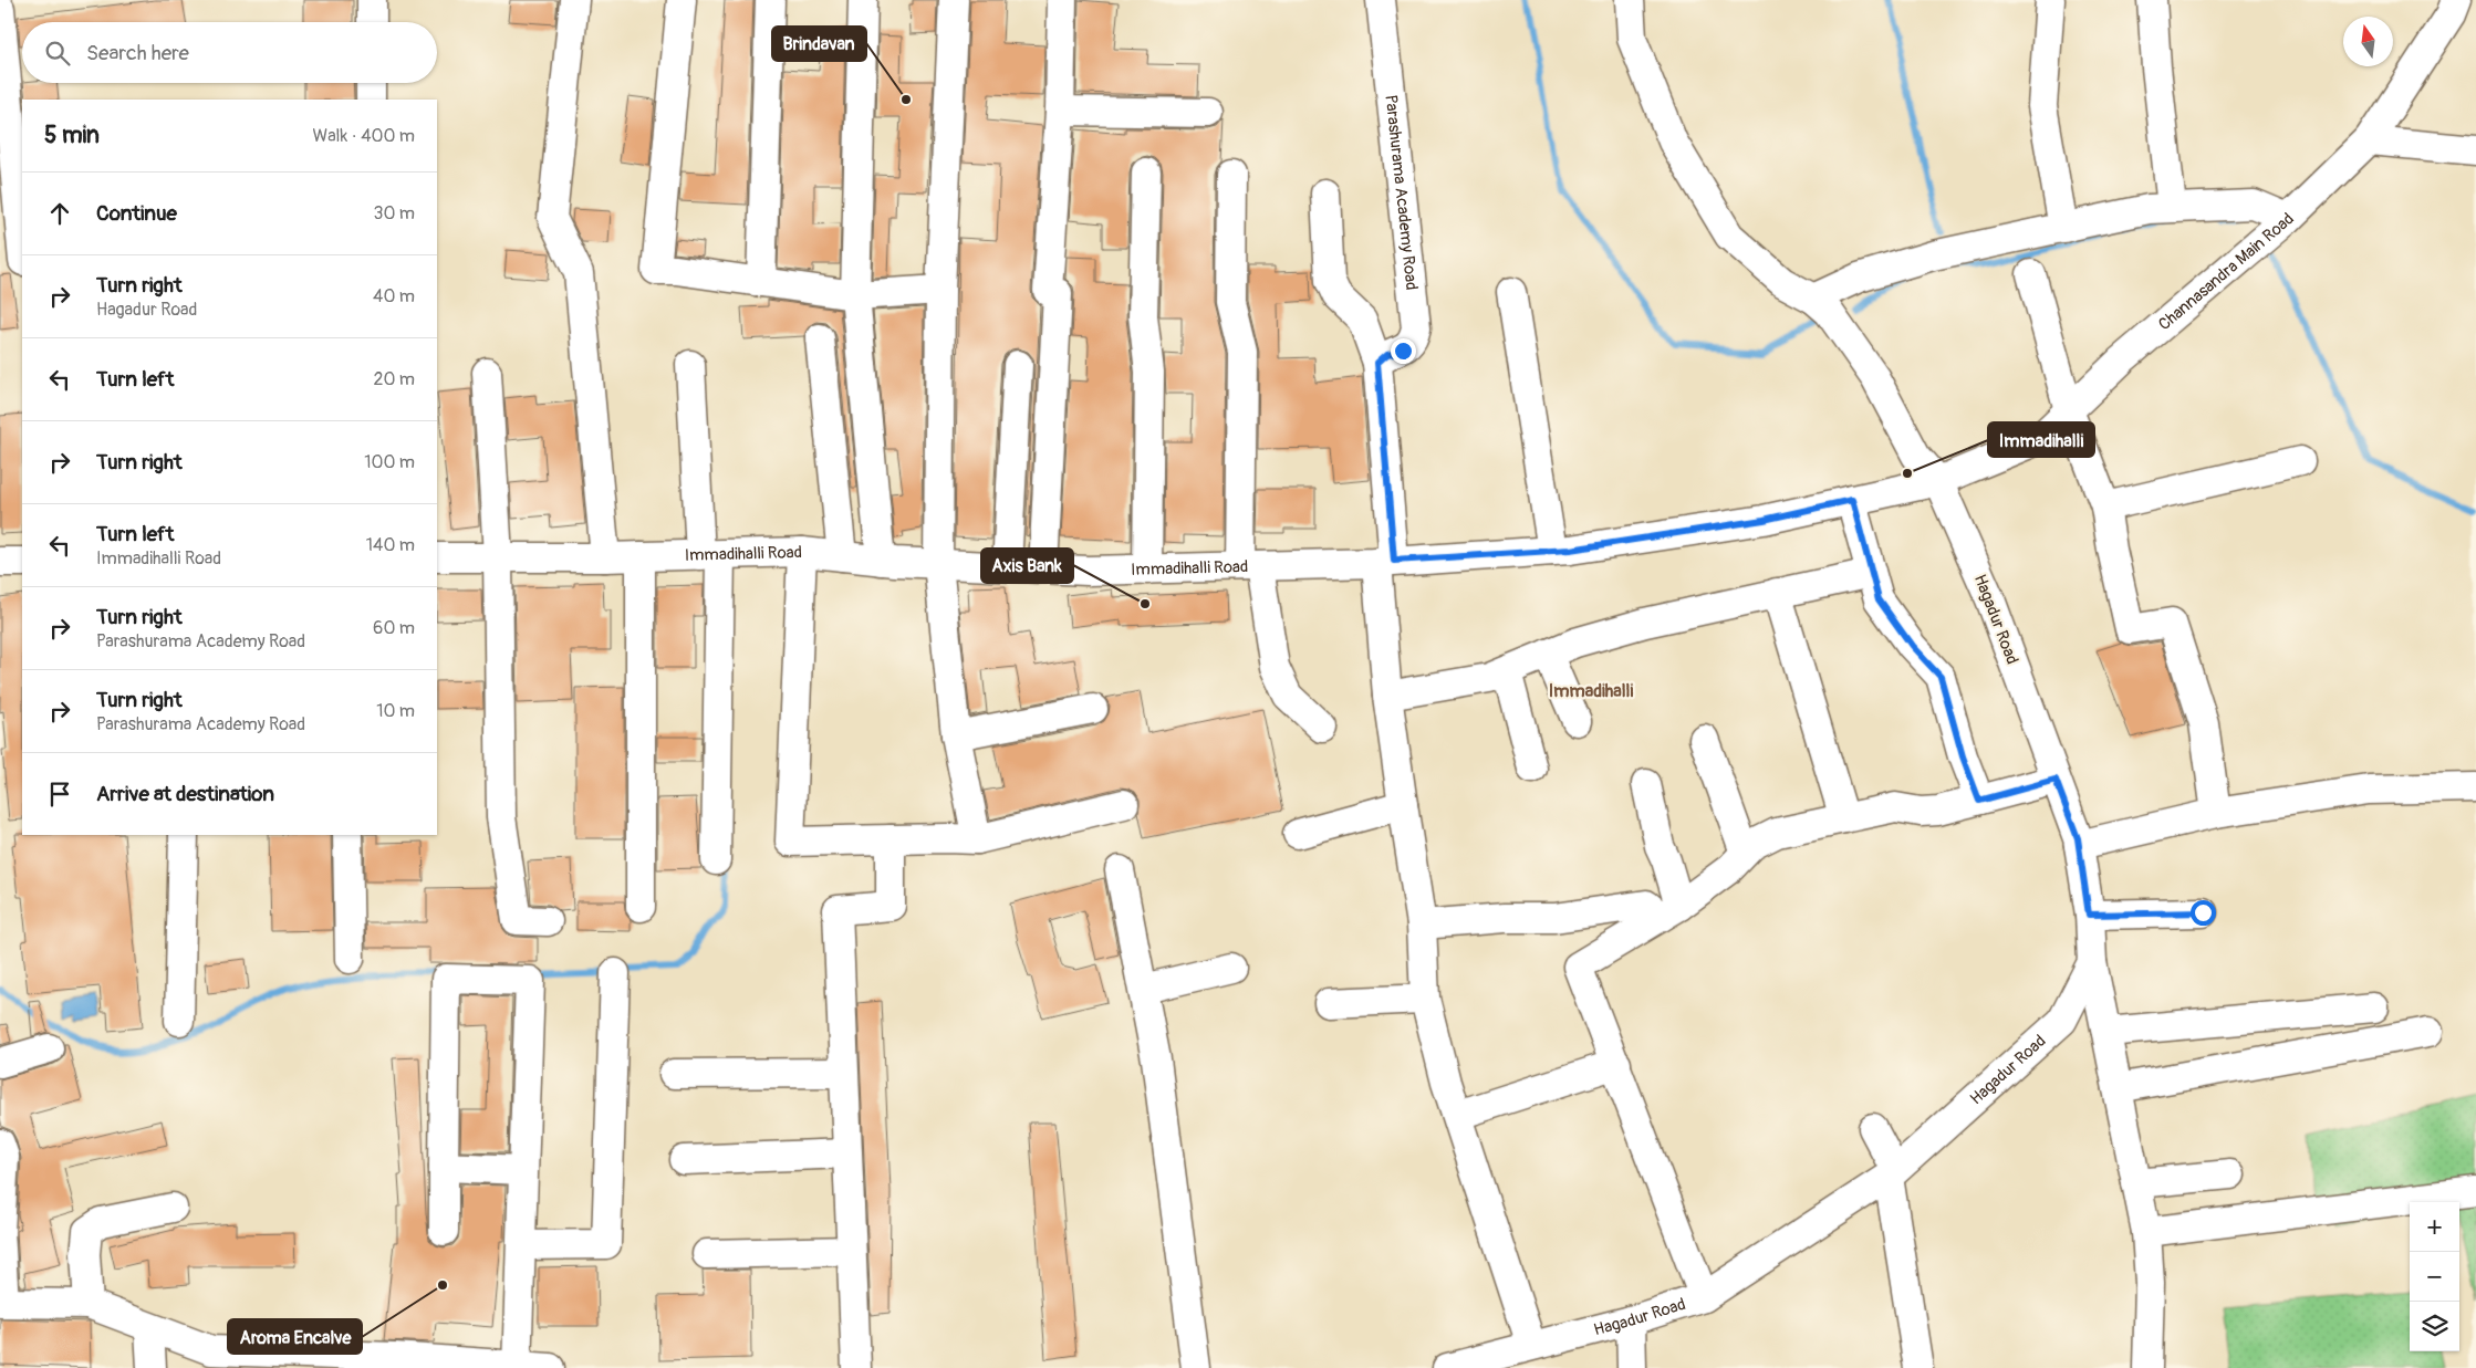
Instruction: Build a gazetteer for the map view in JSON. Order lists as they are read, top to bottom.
{
  "streets": {
    "street": [
      "Parashurama Academy Road",
      "Channasandra Main Road",
      "Immadihalli Road",
      "Hagadur Road"
    ]
  },
  "crossings": [
    ["Channasandra Main Road", "Immadihalli Road"],
    ["Channasandra Main Road", "Hagadur Road"],
    ["Immadihalli Road", "Hagadur Road"]
  ],
  "districts": ["Immadihalli"],
  "places": [
    "Brindavan",
    "Immadihalli",
    "Axis Bank",
    "Aroma Encalve"
  ],
  "north": "top",
  "page": {
    "search": "Search here",
    "heading": ["5 min", "Walk · 400 m"],
    "list": [
      ["Continue", "30 m"],
      ["Turn right", "Hagadur Road", "40 m"],
      ["Turn left", "20 m"],
      ["Turn right", "100 m"],
      ["Turn left", "Immadihalli Road", "140 m"],
      ["Turn right", "Parashurama Academy Road", "60 m"],
      ["Turn right", "Parashurama Academy Road", "10 m"],
      "Arrive at destination"
    ],
    "map_buttons": ["+", "−"]
  }
}
